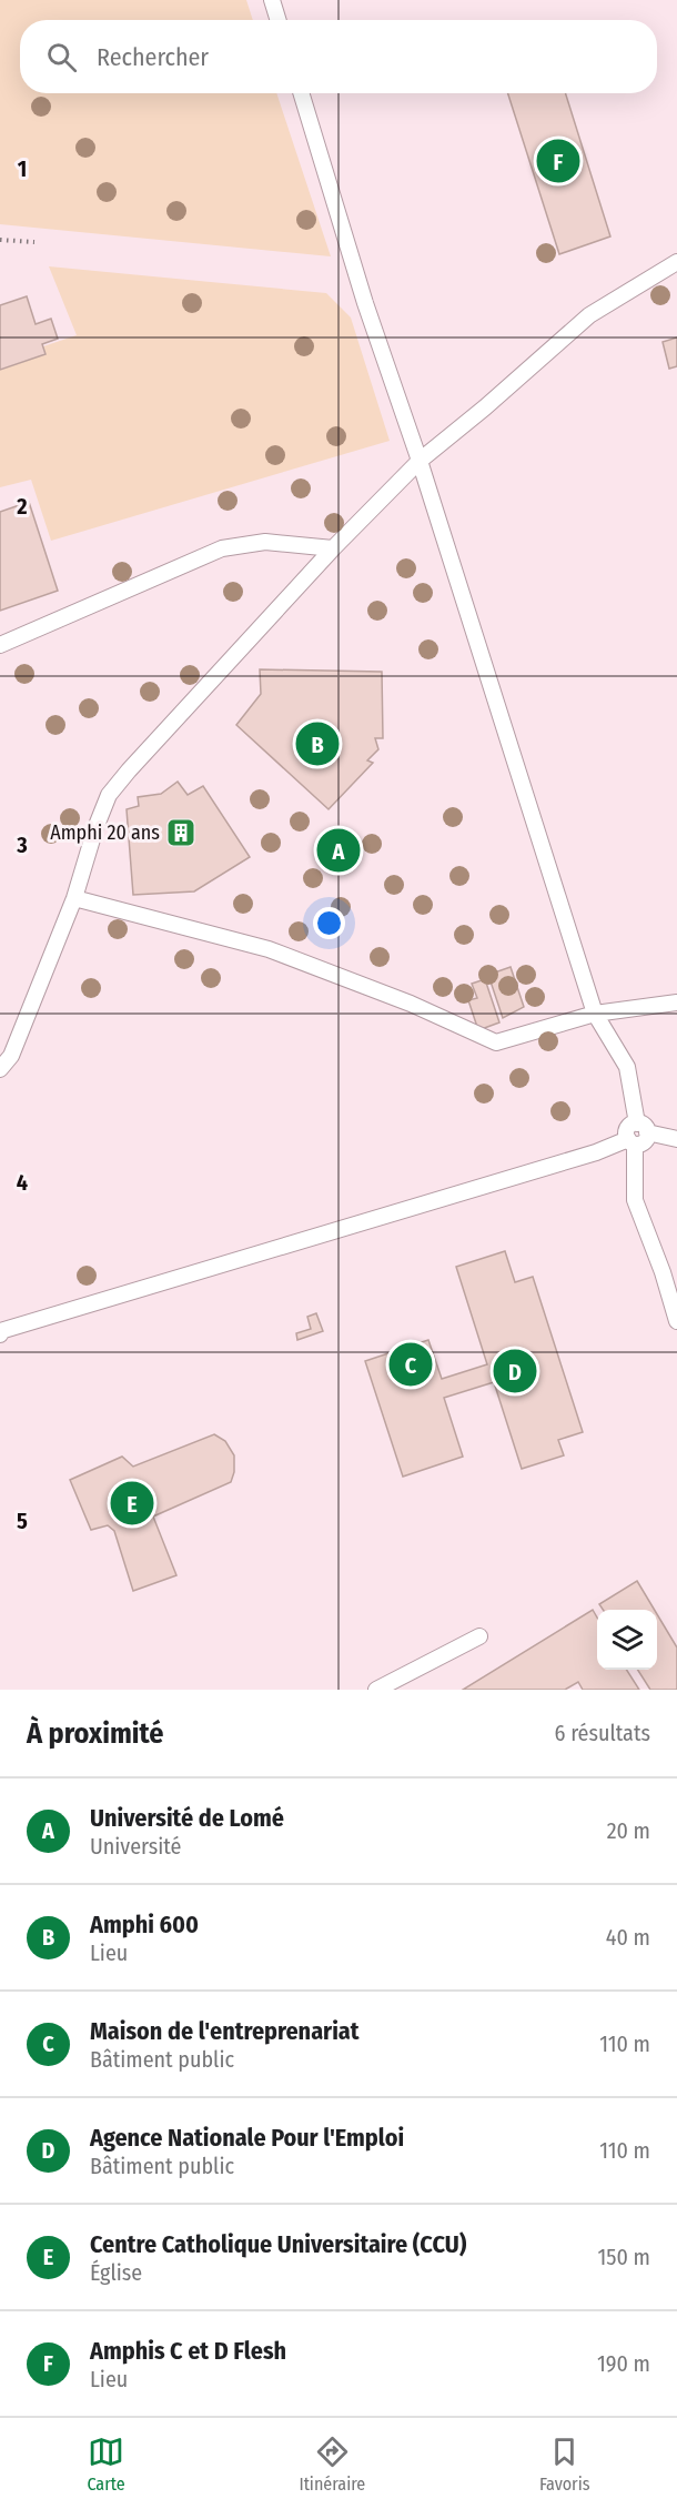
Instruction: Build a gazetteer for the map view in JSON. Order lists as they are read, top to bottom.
{
  "places": {
    "building": ["Amphi 20 ans"]
  },
  "page": {
    "search": "Rechercher",
    "pins": [
      "F",
      "B",
      "A",
      "C",
      "D",
      "E"
    ],
    "heading": ["À proximité", "6 résultats"],
    "list": [
      {
        "mark": "A",
        "name": "Université de Lomé",
        "note": "Université",
        "value": "20 m"
      },
      {
        "mark": "B",
        "name": "Amphi 600",
        "note": "Lieu",
        "value": "40 m"
      },
      {
        "mark": "C",
        "name": "Maison de l'entreprenariat",
        "note": "Bâtiment public",
        "value": "110 m"
      },
      {
        "mark": "D",
        "name": "Agence Nationale Pour l'Emploi",
        "note": "Bâtiment public",
        "value": "110 m"
      },
      {
        "mark": "E",
        "name": "Centre Catholique Universitaire (CCU)",
        "note": "Église",
        "value": "150 m"
      },
      {
        "mark": "F",
        "name": "Amphis C et D Flesh",
        "note": "Lieu",
        "value": "190 m"
      }
    ],
    "nav": ["Carte", "Itinéraire", "Favoris"]
  },
  "grid": {
    "rows": [
      "1",
      "2",
      "3",
      "4",
      "5"
    ]
  }
}
